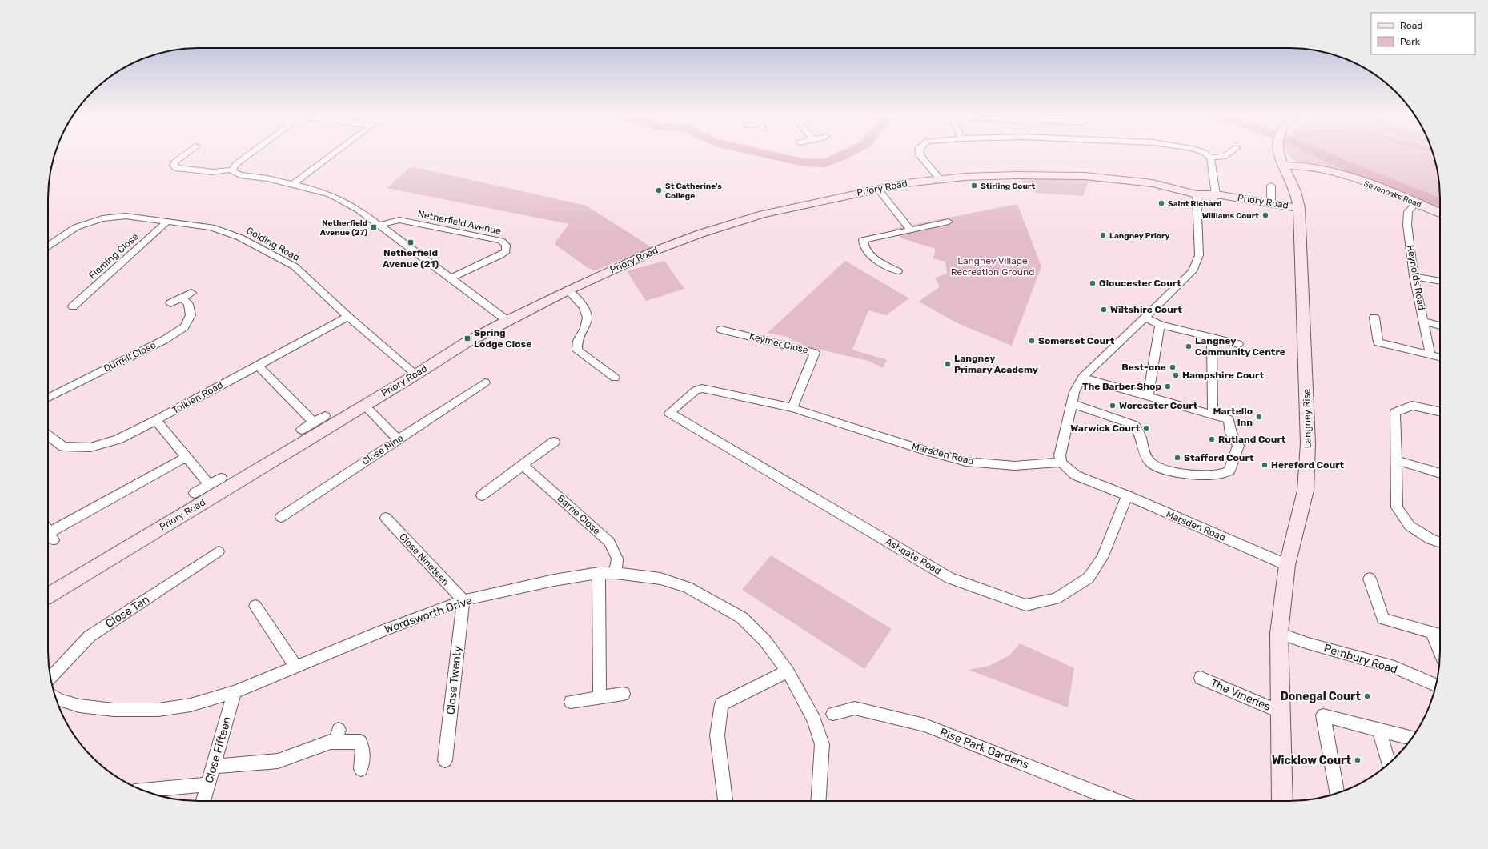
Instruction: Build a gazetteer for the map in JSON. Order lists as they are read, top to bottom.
{
  "streets": {
    "street": [
      "Priory Road",
      "Sevenoaks Road",
      "Netherfield Avenue",
      "Golding Road",
      "Fleming Close",
      "Reynolds Road",
      "Keymer Close",
      "Durrell Close",
      "Tolkien Road",
      "Langney Rise",
      "Close Nine",
      "Marsden Road",
      "Barrie Close",
      "Ashgate Road",
      "Close Nineteen",
      "Close Ten",
      "Wordsworth Drive",
      "Pembury Road",
      "Close Twenty",
      "The Vineries",
      "Rise Park Gardens",
      "Close Fifteen"
    ]
  },
  "crossings": [
    ["Priory Road", "Golding Road"],
    ["Priory Road", "Langney Rise"],
    ["Sevenoaks Road", "Reynolds Road"],
    ["Sevenoaks Road", "Langney Rise"],
    ["Golding Road", "Fleming Close"],
    ["Golding Road", "Tolkien Road"],
    ["Keymer Close", "Marsden Road"],
    ["Langney Rise", "Marsden Road"],
    ["Langney Rise", "Pembury Road"],
    ["Langney Rise", "The Vineries"],
    ["Marsden Road", "Ashgate Road"],
    ["Barrie Close", "Wordsworth Drive"],
    ["Close Nineteen", "Wordsworth Drive"],
    ["Close Nineteen", "Close Twenty"],
    ["Wordsworth Drive", "Close Twenty"],
    ["Wordsworth Drive", "Close Fifteen"]
  ],
  "parks": ["Langney Village Recreation Ground"],
  "places": {
    "other": [
      "Stirling Court",
      "St Catherine's College",
      "Saint Richard",
      "Williams Court",
      "Langney Priory",
      "Gloucester Court",
      "Wiltshire Court",
      "Somerset Court",
      "Langney Community Centre",
      "Langney Primary Academy",
      "Best-one",
      "Hampshire Court",
      "The Barber Shop",
      "Worcester Court",
      "Martello Inn",
      "Warwick Court",
      "Rutland Court",
      "Stafford Court",
      "Hereford Court",
      "Donegal Court",
      "Wicklow Court"
    ],
    "transit": ["Netherfield Avenue (27)", "Netherfield Avenue (21)", "Spring Lodge Close"]
  },
  "legend": ["Road", "Park"]
}
